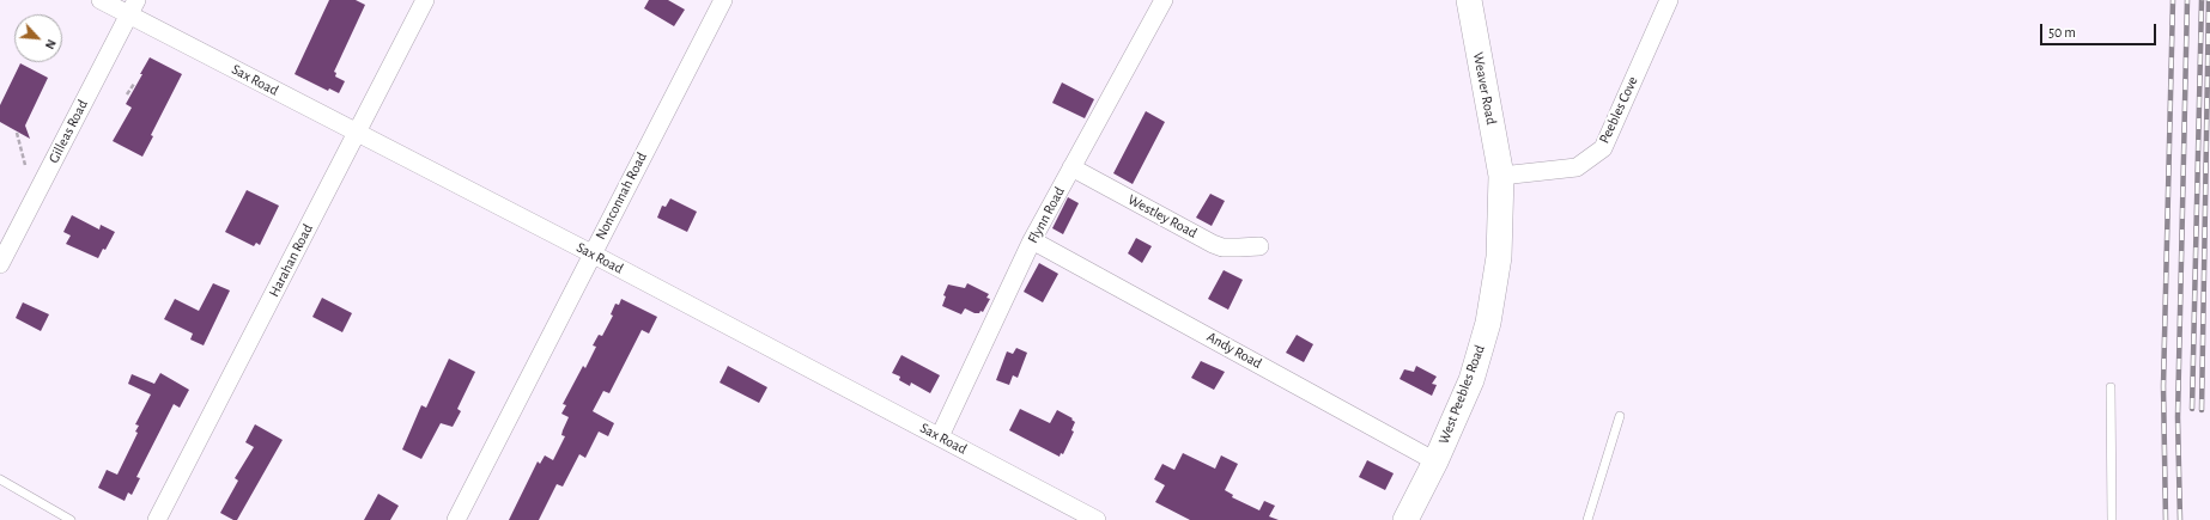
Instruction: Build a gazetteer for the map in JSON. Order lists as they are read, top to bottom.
{
  "streets": {
    "main road": ["Weaver Road", "West Peebles Road"],
    "street": [
      "Sax Road",
      "Peebles Cove",
      "Gilleas Road",
      "Nonconnah Road",
      "Flynn Road",
      "Westley Road",
      "Harahan Road",
      "Andy Road"
    ]
  },
  "crossings": [
    ["Sax Road", "Gilleas Road"],
    ["Sax Road", "Nonconnah Road"],
    ["Sax Road", "Flynn Road"],
    ["Sax Road", "Harahan Road"],
    ["Weaver Road", "Peebles Cove"],
    ["Weaver Road", "West Peebles Road"],
    ["Peebles Cove", "West Peebles Road"],
    ["Flynn Road", "Westley Road"],
    ["Flynn Road", "Andy Road"],
    ["Andy Road", "West Peebles Road"]
  ],
  "scale_bar": "50 m",
  "north": "bottom right"
}
